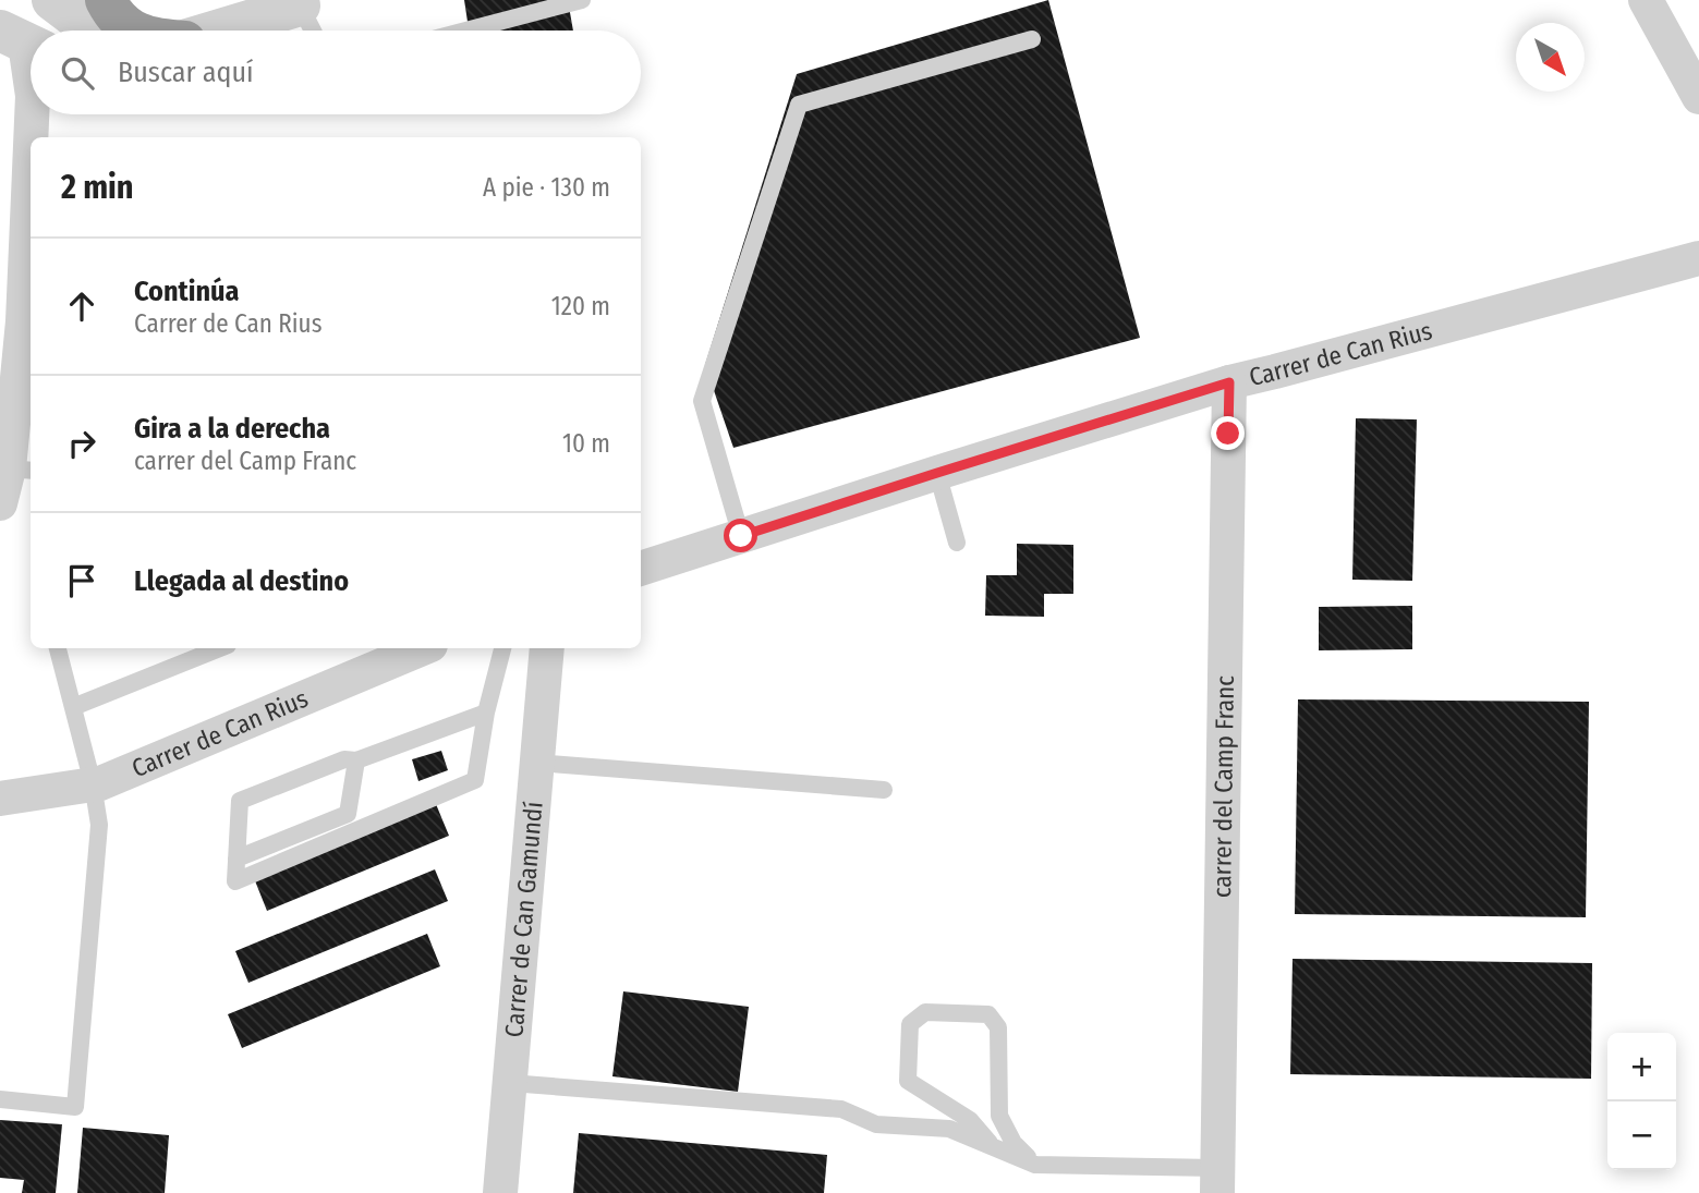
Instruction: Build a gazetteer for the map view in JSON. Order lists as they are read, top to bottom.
{
  "streets": {
    "street": ["Carrer de Can Rius", "carrer del Camp Franc", "Carrer de Can Gamundí"]
  },
  "crossings": [
    ["Carrer de Can Rius", "carrer del Camp Franc"]
  ],
  "north": "bottom right",
  "page": {
    "search": "Buscar aquí",
    "heading": ["2 min", "A pie · 130 m"],
    "list": [
      ["Continúa", "Carrer de Can Rius", "120 m"],
      ["Gira a la derecha", "carrer del Camp Franc", "10 m"],
      "Llegada al destino"
    ],
    "map_buttons": ["+", "−"]
  }
}
